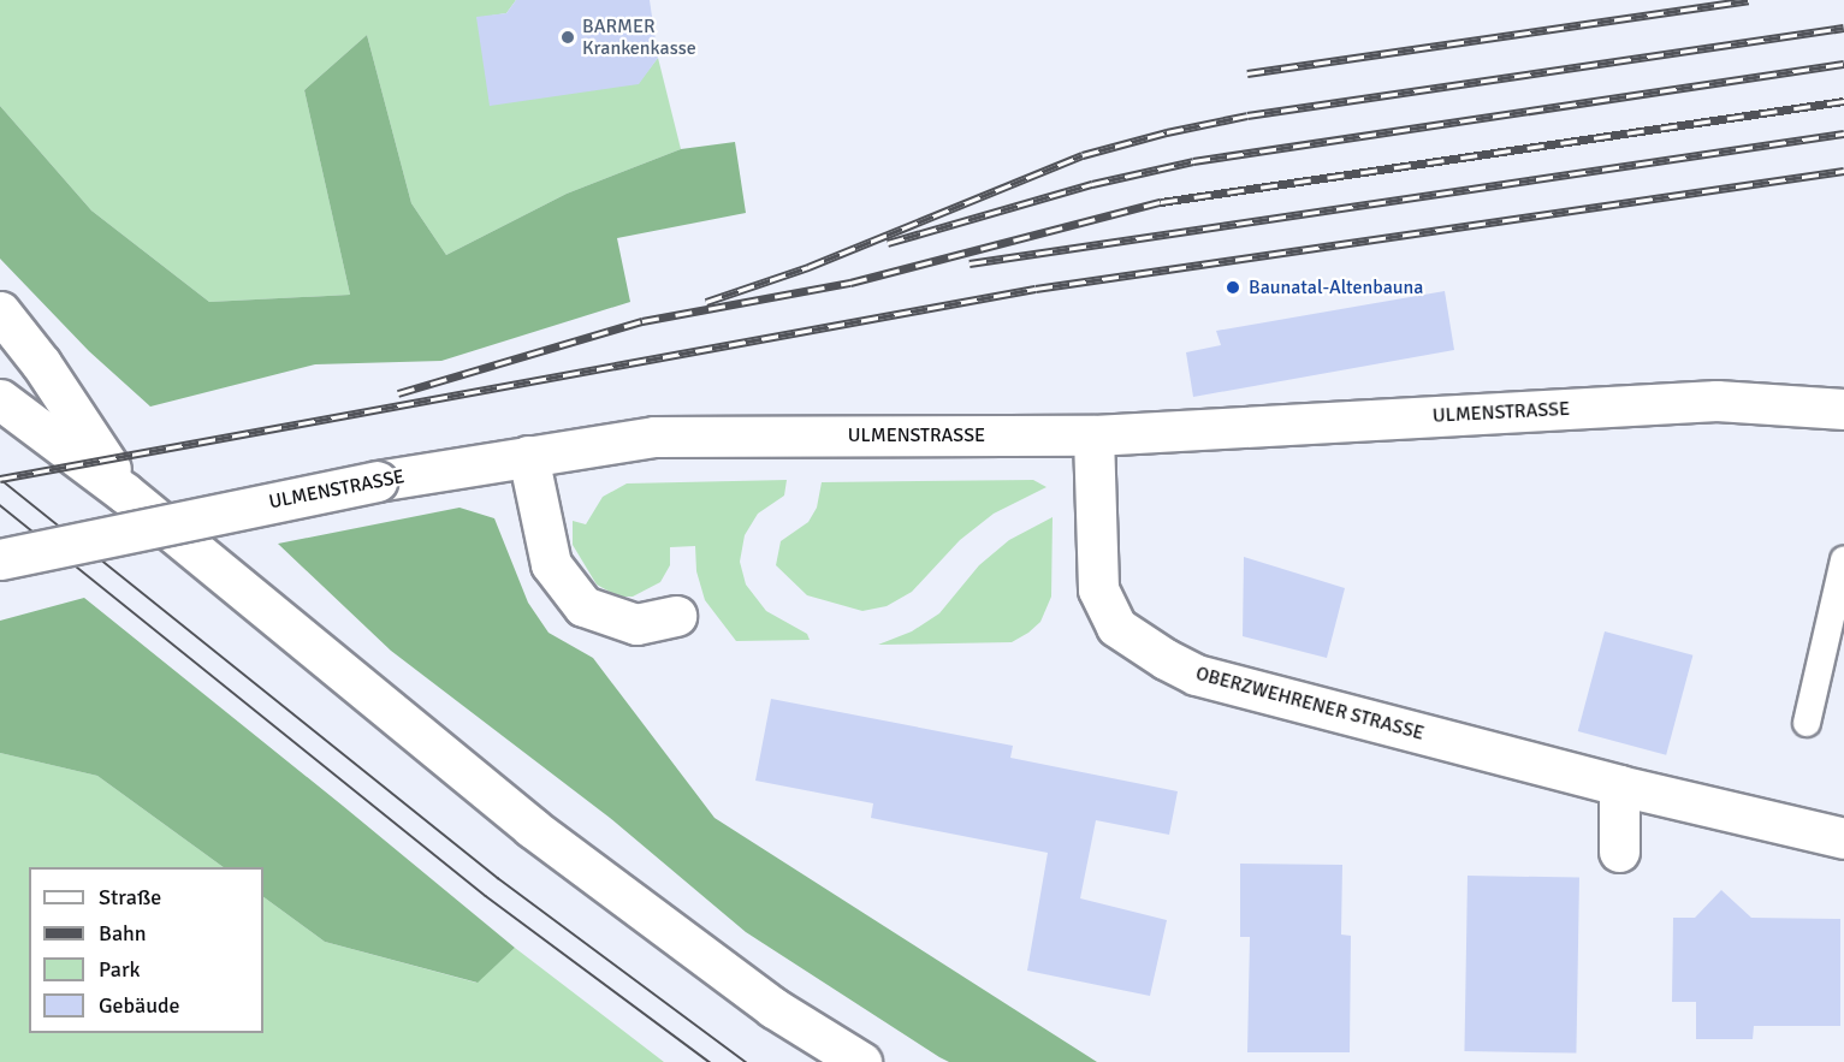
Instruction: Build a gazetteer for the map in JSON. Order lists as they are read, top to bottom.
{
  "streets": {
    "street": ["ULMENSTRASSE", "OBERZWEHRENER STRASSE"]
  },
  "crossings": [
    ["ULMENSTRASSE", "OBERZWEHRENER STRASSE"]
  ],
  "places": ["BARMER Krankenkasse", "Baunatal-Altenbauna"],
  "legend": [
    "Straße",
    "Bahn",
    "Park",
    "Gebäude"
  ]
}
